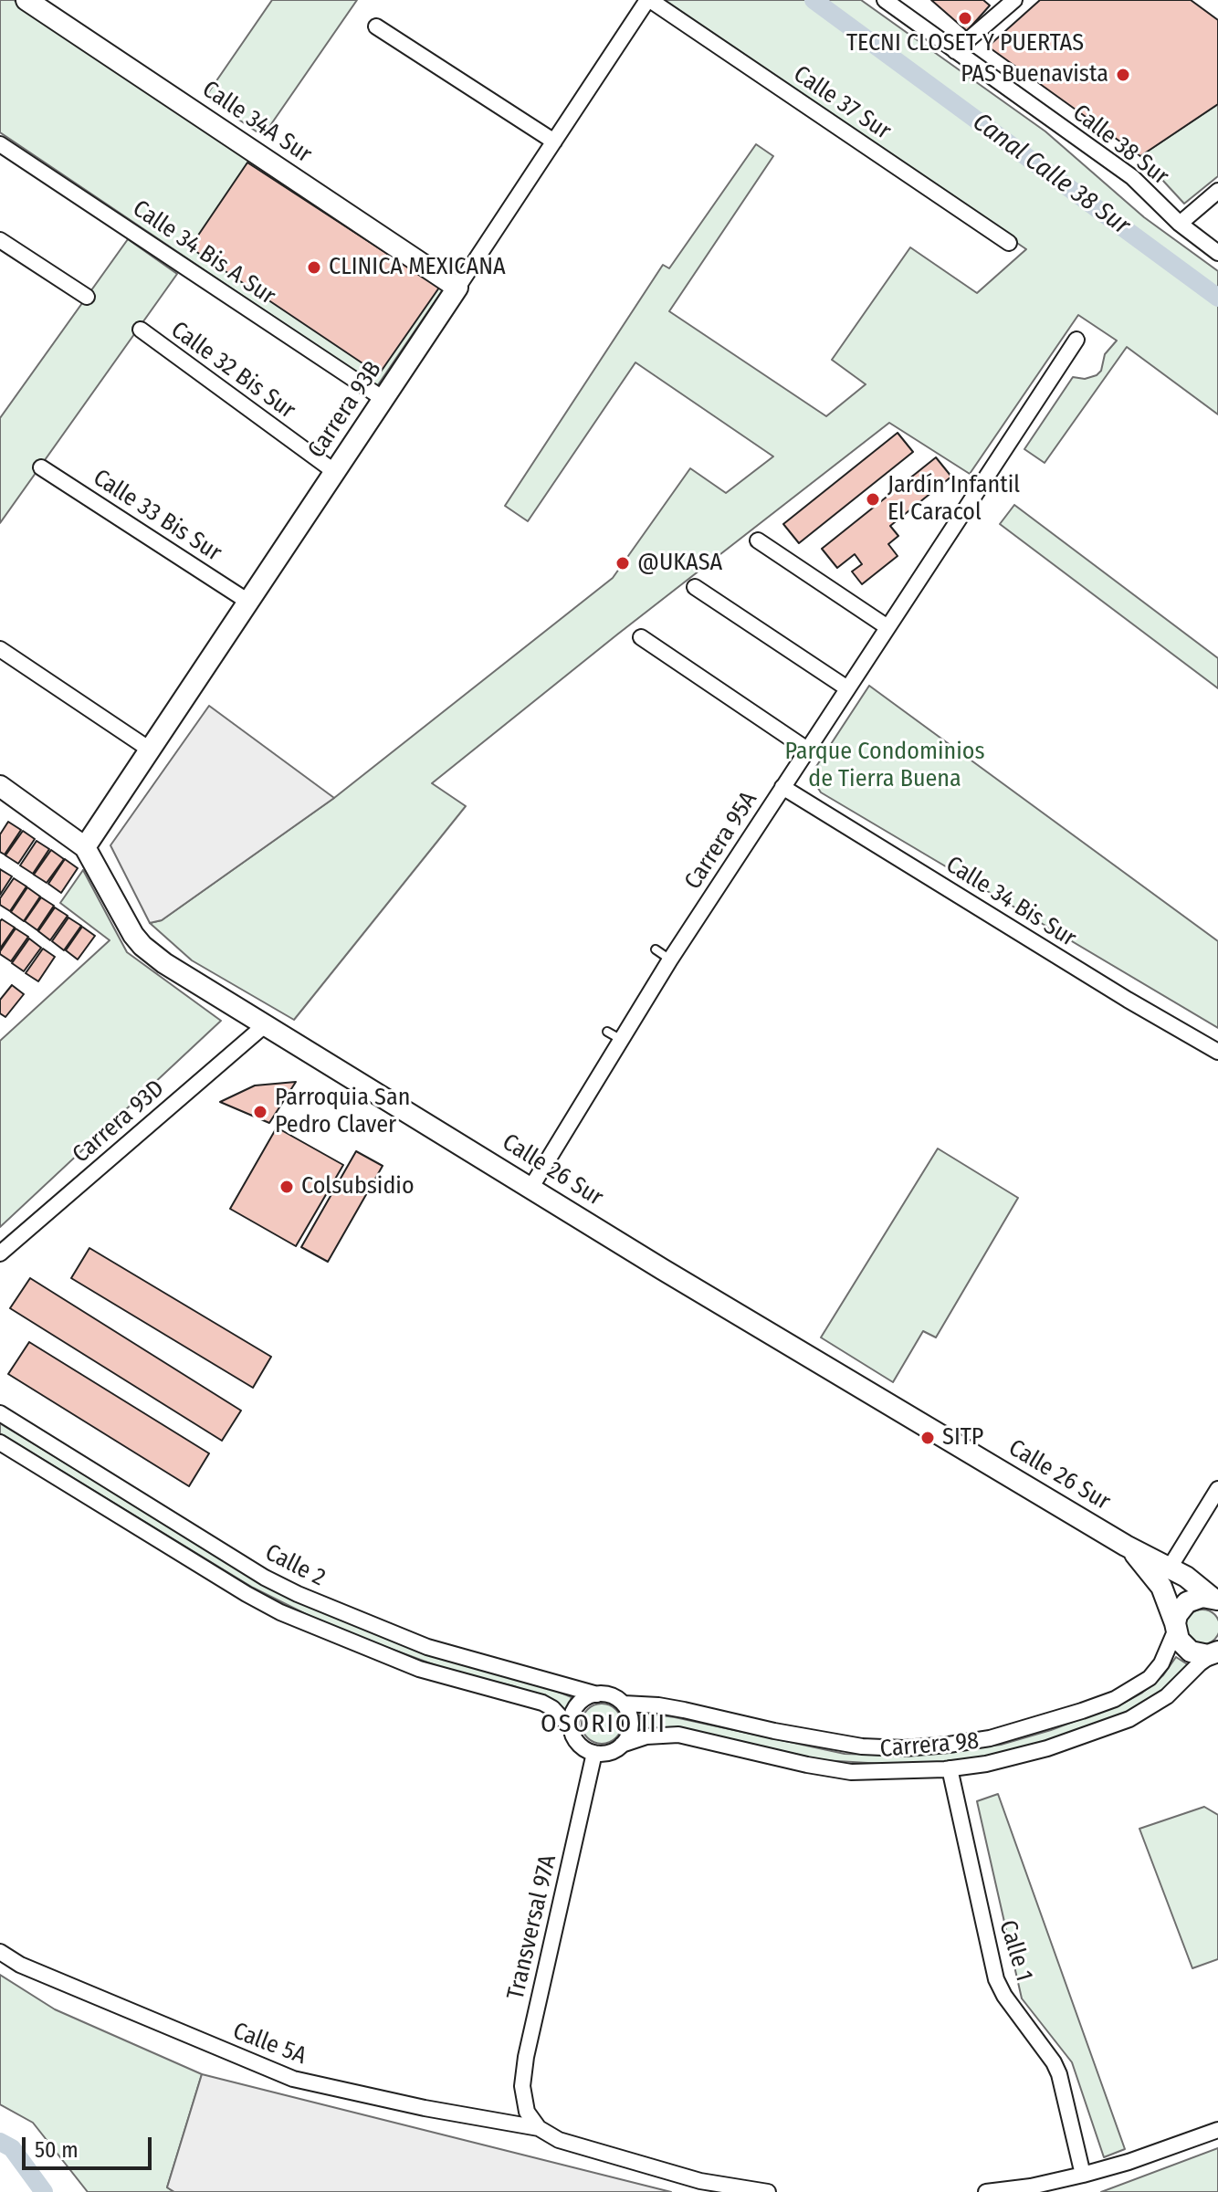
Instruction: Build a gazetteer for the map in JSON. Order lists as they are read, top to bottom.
{
  "streets": {
    "street": [
      "Calle 37 Sur",
      "Calle 34A Sur",
      "Calle 38 Sur",
      "Calle 34 Bis A Sur",
      "Calle 32 Bis Sur",
      "Carrera 93B",
      "Calle 33 Bis Sur",
      "Carrera 95A",
      "Calle 34 Bis Sur",
      "Carrera 93D",
      "Calle 26 Sur",
      "Calle 2",
      "Carrera 98",
      "Transversal 97A",
      "Calle 1",
      "Calle 5A"
    ]
  },
  "crossings": [
    ["Calle 37 Sur", "Carrera 93B"],
    ["Calle 34A Sur", "Carrera 93B"],
    ["Calle 34 Bis A Sur", "Carrera 93B"],
    ["Calle 32 Bis Sur", "Carrera 93B"],
    ["Carrera 93B", "Calle 33 Bis Sur"],
    ["Carrera 93B", "Calle 26 Sur"],
    ["Carrera 95A", "Calle 34 Bis Sur"],
    ["Carrera 95A", "Calle 26 Sur"],
    ["Carrera 93D", "Calle 26 Sur"],
    ["Calle 26 Sur", "Carrera 98"],
    ["Calle 2", "Carrera 98"],
    ["Calle 2", "Transversal 97A"],
    ["Carrera 98", "Transversal 97A"],
    ["Carrera 98", "Calle 1"],
    ["Transversal 97A", "Calle 5A"]
  ],
  "districts": ["OSORIO III"],
  "water": ["Canal Calle 38 Sur"],
  "parks": ["Parque Condominios de Tierra Buena"],
  "places": [
    "TECNI CLOSET Y PUERTAS",
    "PAS Buenavista",
    "CLINICA MEXICANA",
    "Jardín Infantil El Caracol",
    "@UKASA",
    "Parroquia San Pedro Claver",
    "Colsubsidio",
    "SITP"
  ],
  "scale_bar": "50 m"
}
